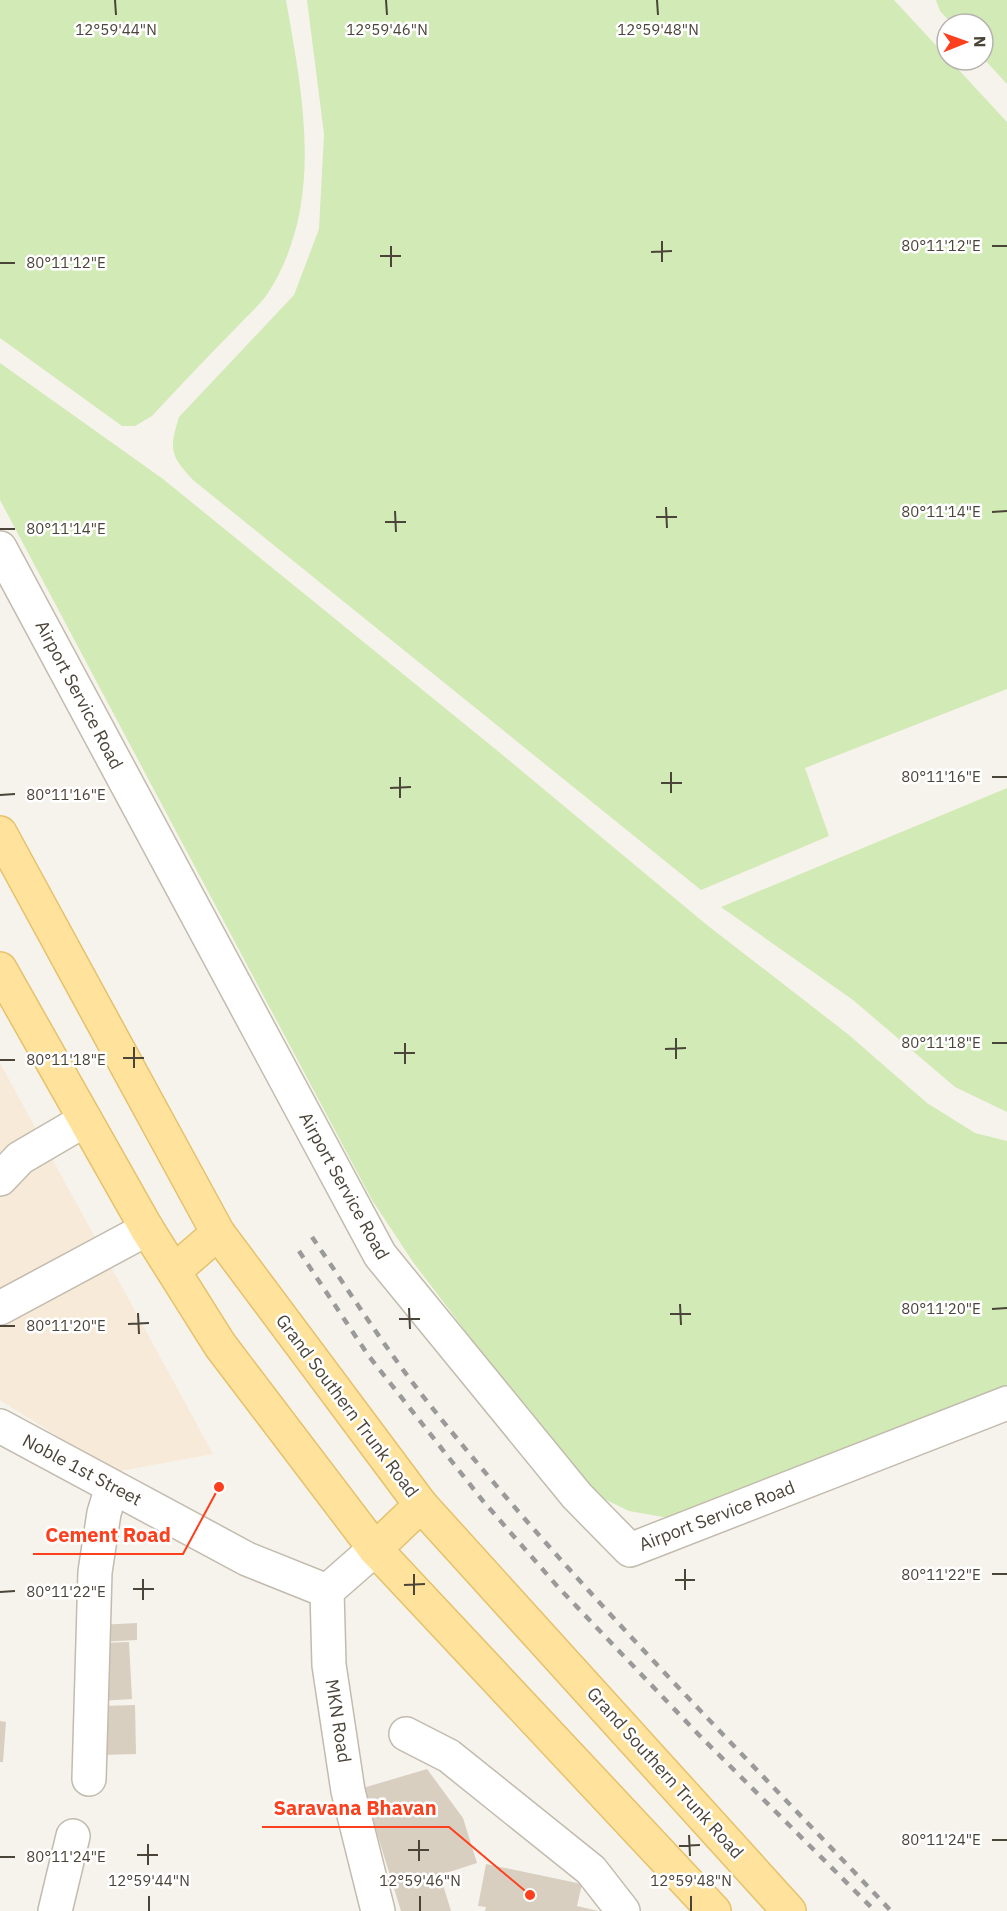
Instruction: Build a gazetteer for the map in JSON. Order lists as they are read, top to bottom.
{
  "streets": {
    "main road": ["Grand Southern Trunk Road"],
    "street": ["Airport Service Road", "Noble 1st Street", "MKN Road"]
  },
  "crossings": [
    ["Noble 1st Street", "MKN Road"]
  ],
  "places": ["Cement Road", "Saravana Bhavan"],
  "north": "right",
  "coordinates": [
    "12°59'44\"N",
    "12°59'46\"N",
    "12°59'48\"N",
    "80°11'12\"E",
    "80°11'14\"E",
    "80°11'16\"E",
    "80°11'18\"E",
    "80°11'20\"E",
    "80°11'22\"E",
    "80°11'24\"E"
  ]
}
